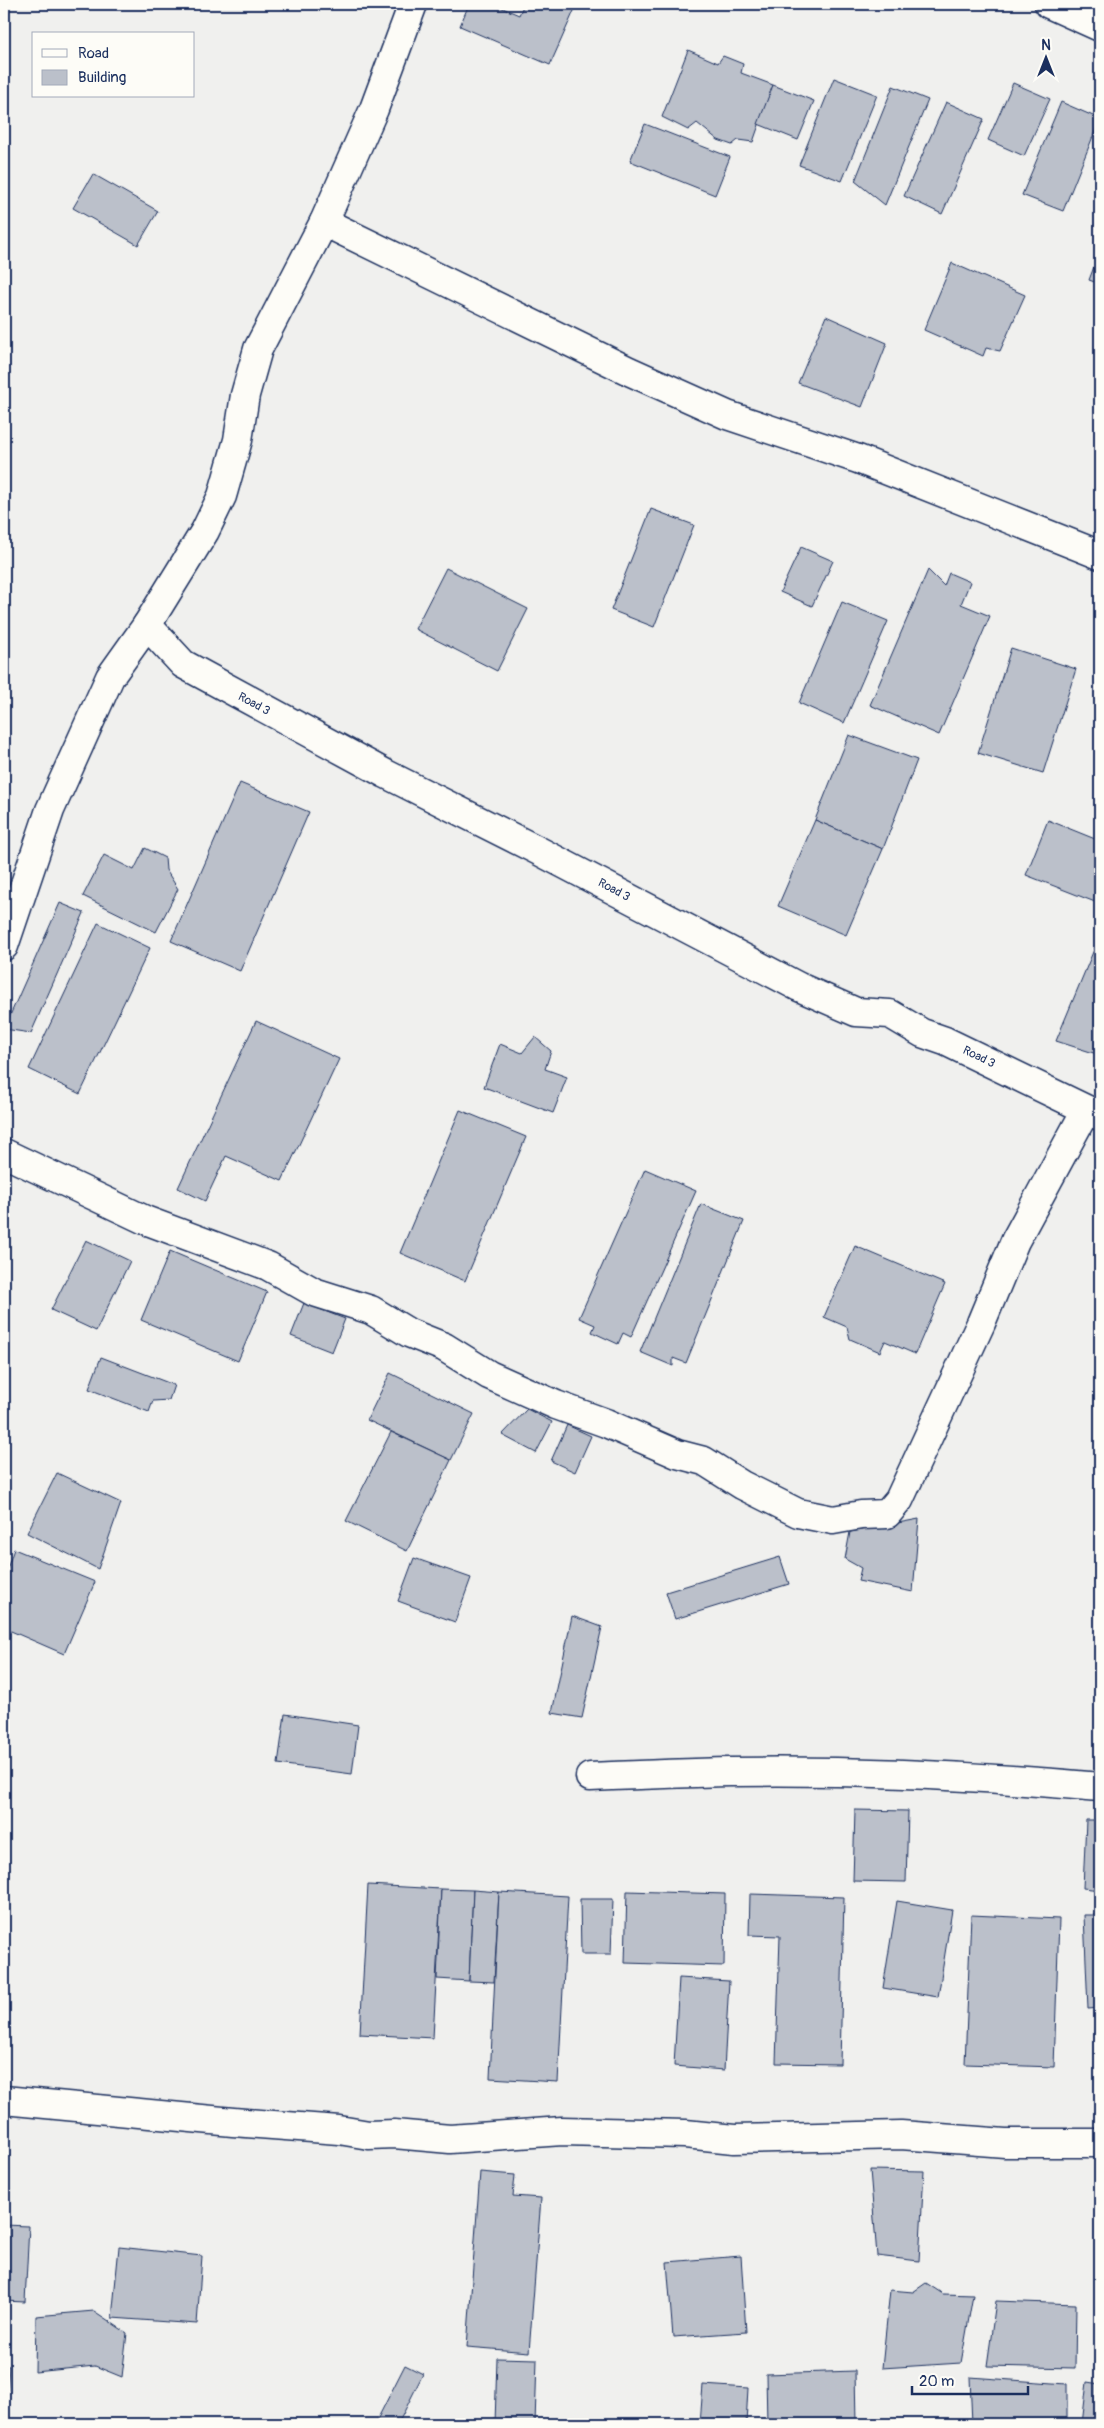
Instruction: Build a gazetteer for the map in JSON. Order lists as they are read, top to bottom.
{
  "streets": {
    "street": ["Road 3"]
  },
  "legend": ["Road", "Building"],
  "scale_bar": "20 m",
  "north": "top"
}
